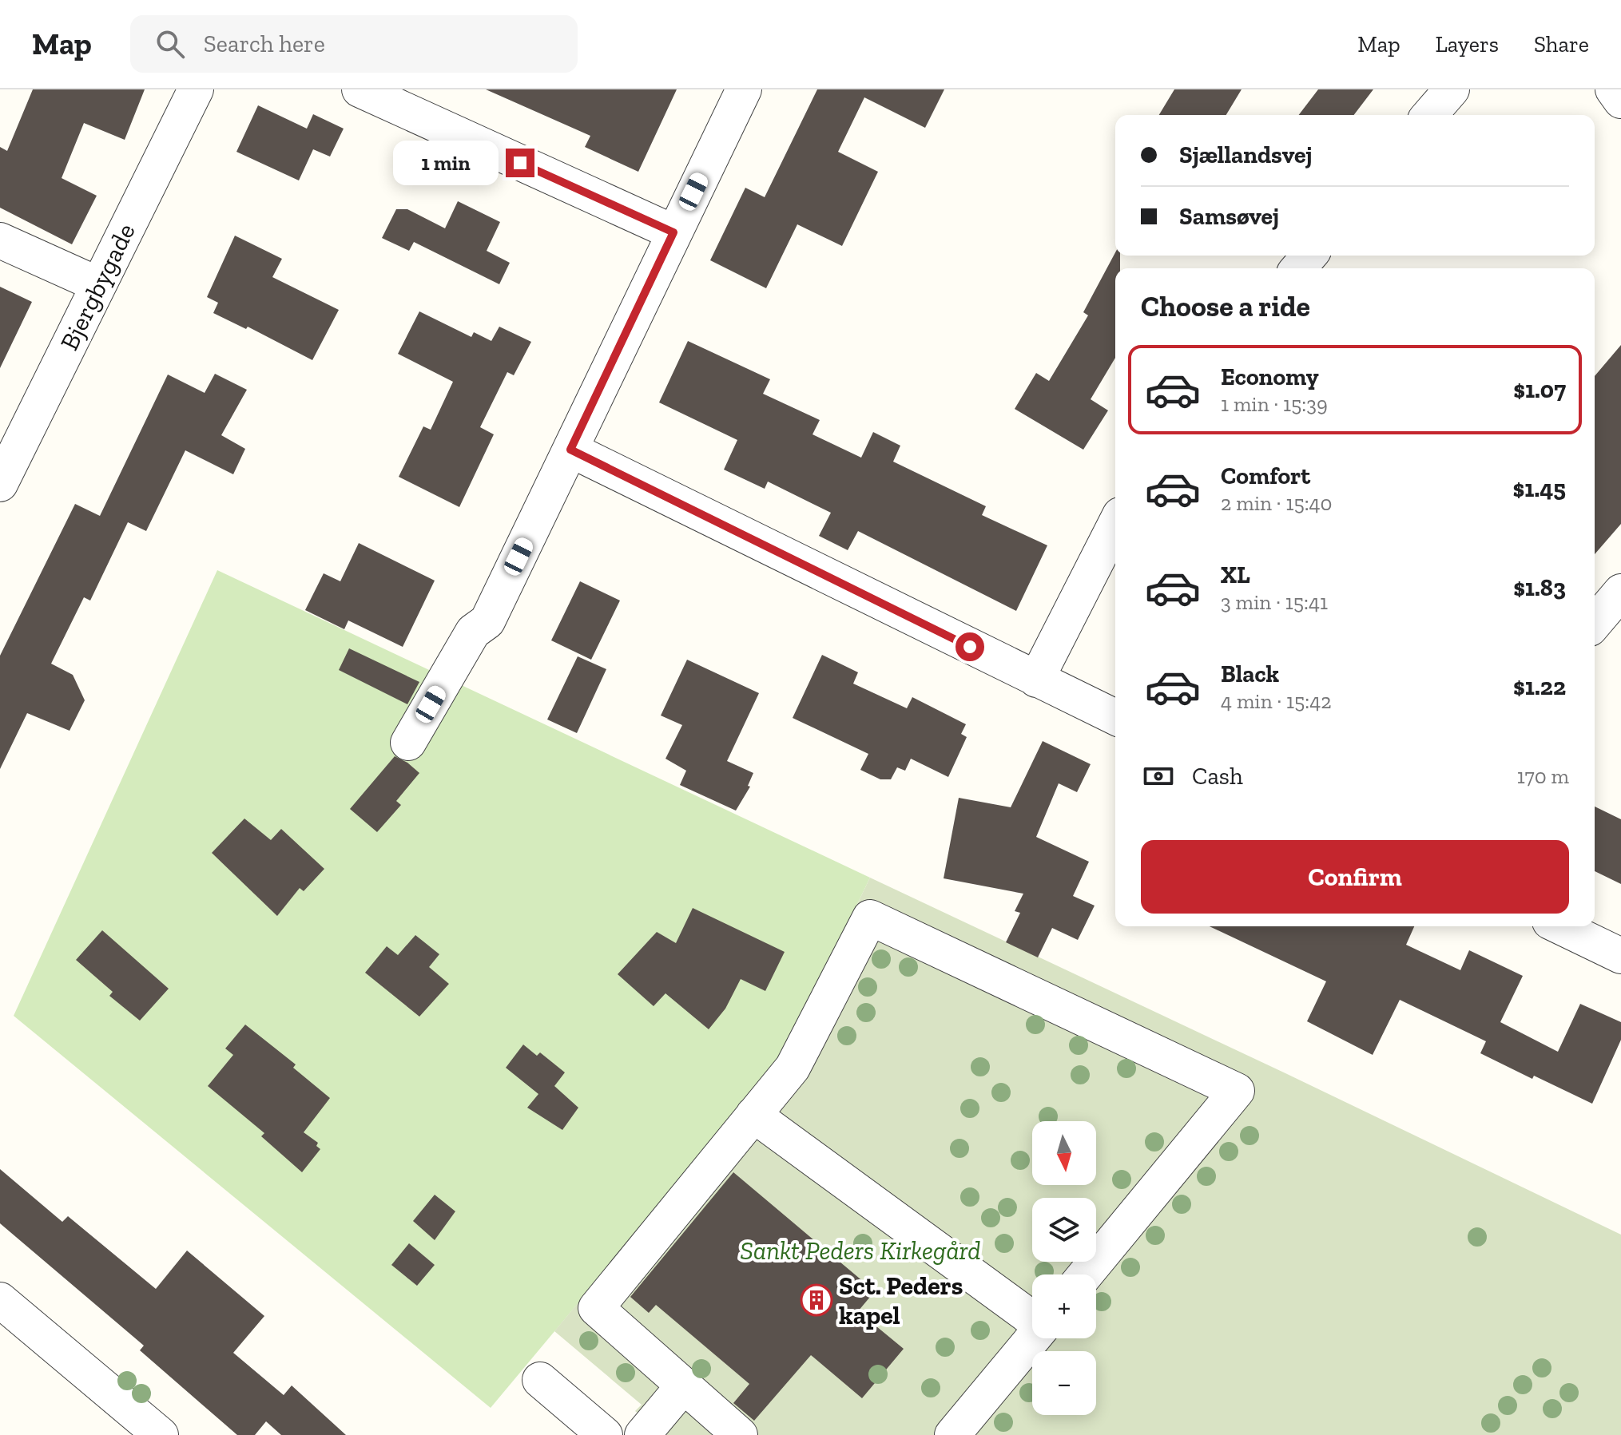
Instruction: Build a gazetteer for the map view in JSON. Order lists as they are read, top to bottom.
{
  "streets": {
    "street": ["Bjergbygade"]
  },
  "parks": ["Sankt Peders Kirkegård"],
  "places": {
    "building": ["Sct. Peders kapel"]
  },
  "north": "bottom",
  "page": {
    "header": "Map",
    "search": "Search here",
    "nav": ["Map", "Layers", "Share"],
    "banner": ["Sjællandsvej", "Samsøvej"],
    "bubble": "1 min",
    "heading": "Choose a ride",
    "list": [
      {
        "name": "Economy",
        "note": "1 min · 15:39",
        "value": "$1.07"
      },
      {
        "name": "Comfort",
        "note": "2 min · 15:40",
        "value": "$1.45"
      },
      {
        "name": "XL",
        "note": "3 min · 15:41",
        "value": "$1.83"
      },
      {
        "name": "Black",
        "note": "4 min · 15:42",
        "value": "$1.22"
      }
    ],
    "pay": ["Cash", "170 m"],
    "buttons": "Confirm",
    "map_buttons": ["+", "−"]
  }
}
